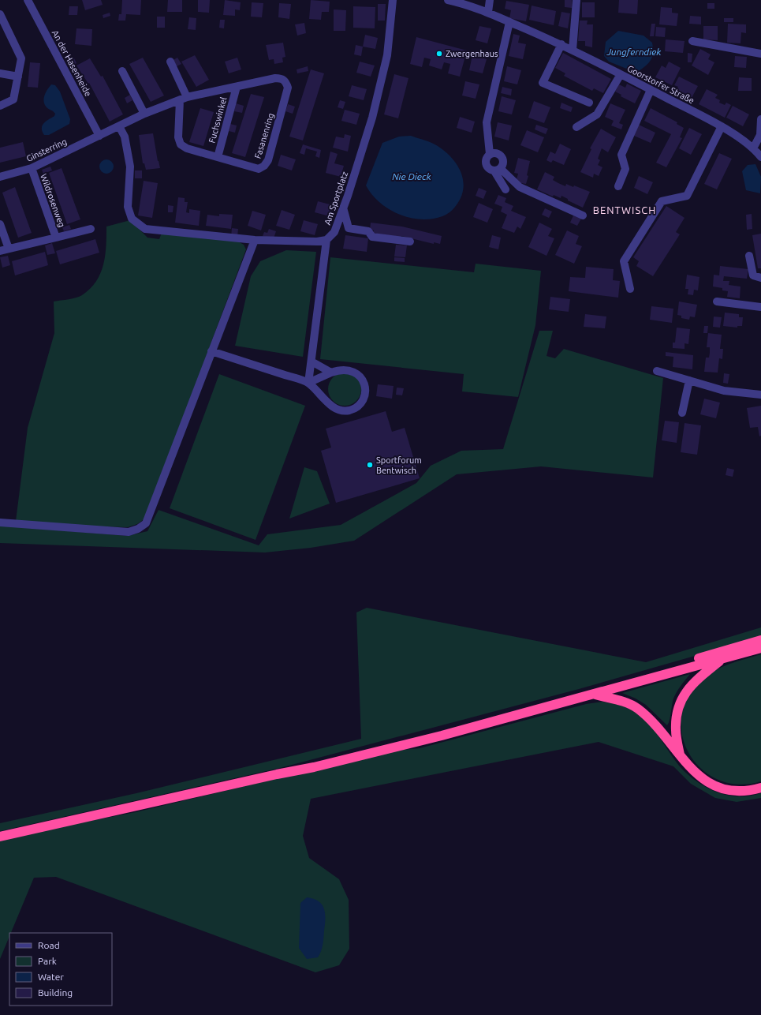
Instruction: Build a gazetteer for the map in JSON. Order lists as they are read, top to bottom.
{
  "streets": {
    "street": [
      "An der Hasenheide",
      "Goorstorfer Straße",
      "Fuchswinkel",
      "Fasanenring",
      "Ginsterring",
      "Am Sportplatz",
      "Wildrosenweg"
    ]
  },
  "crossings": [
    ["An der Hasenheide", "Fasanenring"],
    ["An der Hasenheide", "Ginsterring"],
    ["Fuchswinkel", "Fasanenring"],
    ["Fasanenring", "Ginsterring"],
    ["Ginsterring", "Wildrosenweg"]
  ],
  "districts": ["BENTWISCH"],
  "water": ["Jungferndiek", "Nie Dieck"],
  "places": ["Zwergenhaus", "Sportforum Bentwisch"],
  "legend": [
    "Road",
    "Park",
    "Water",
    "Building"
  ]
}
